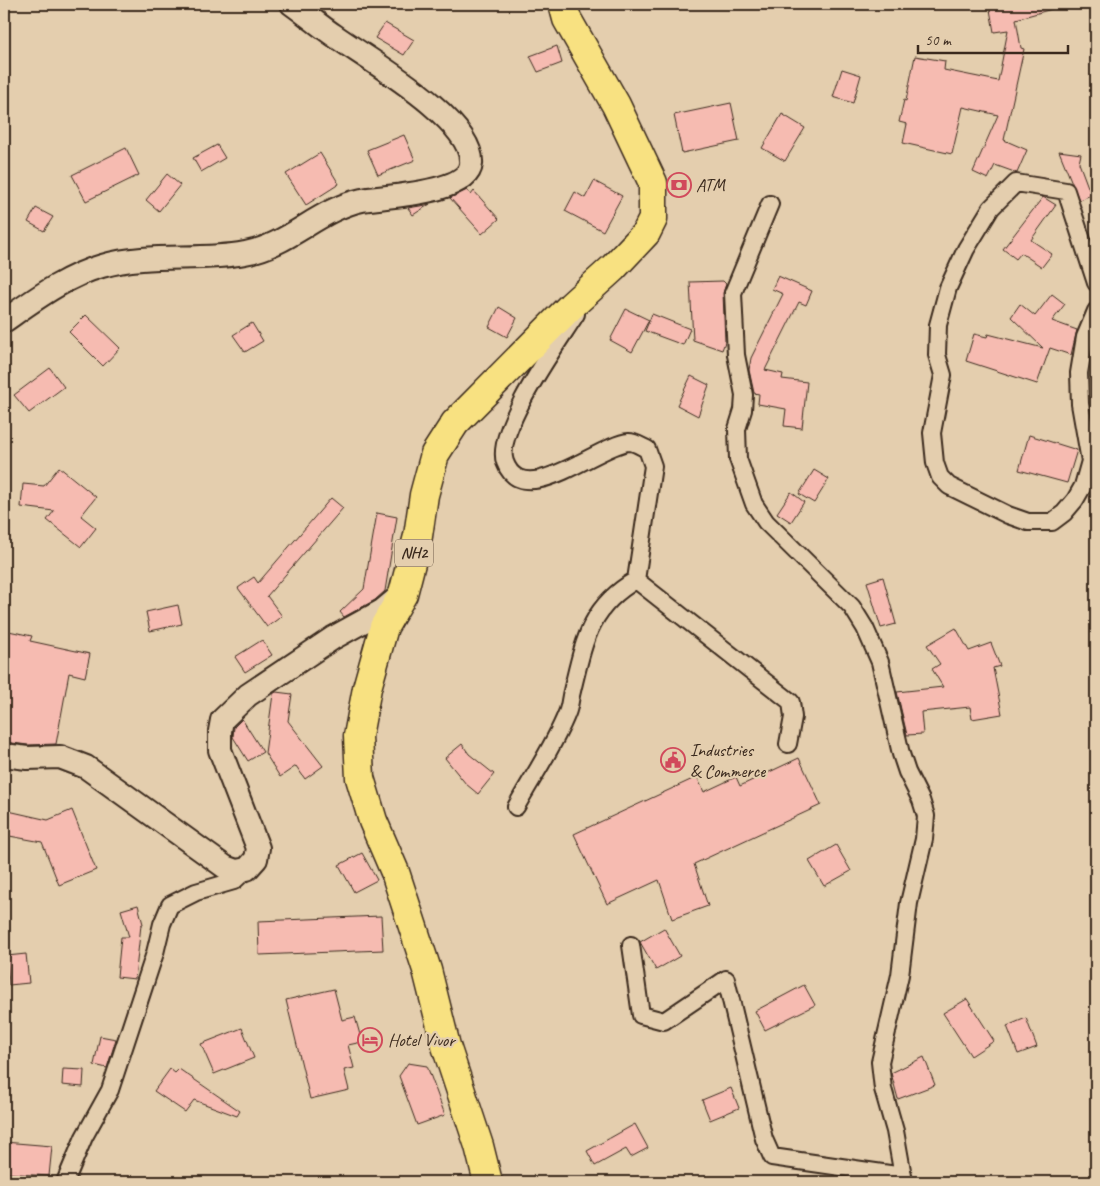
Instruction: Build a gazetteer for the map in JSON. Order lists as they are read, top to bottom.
{
  "streets": {
    "highway": ["NH2"]
  },
  "places": {
    "bank": ["ATM"],
    "public building": ["Industries & Commerce"],
    "hotel": ["Hotel Vivor"]
  },
  "scale_bar": "50 m"
}
